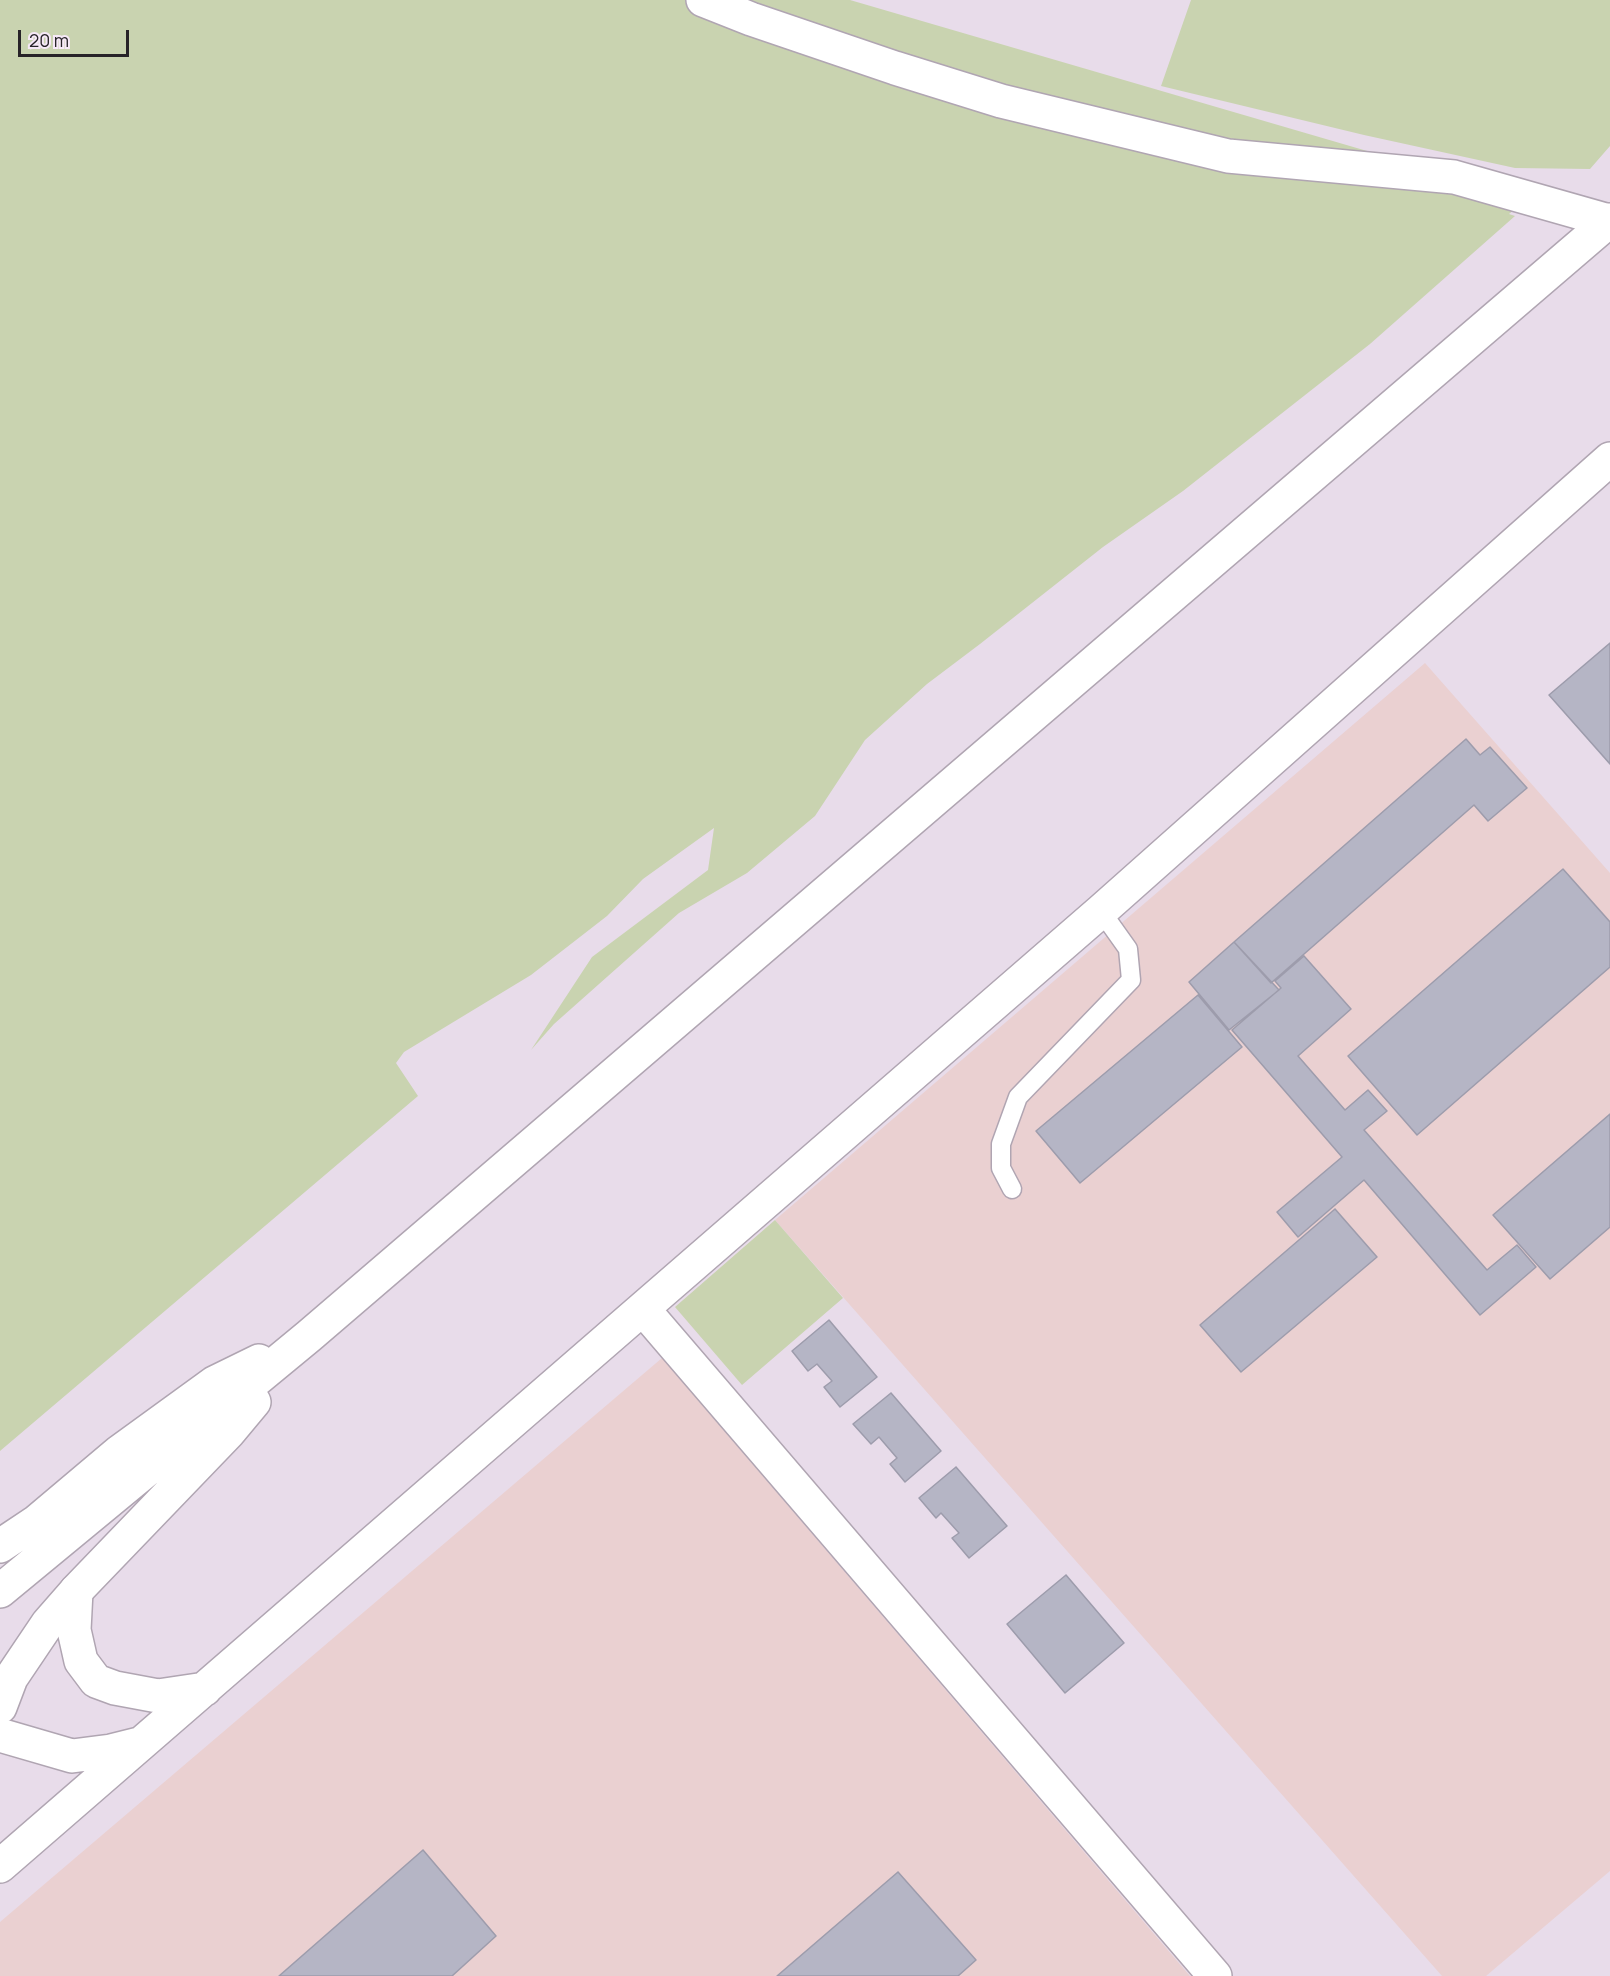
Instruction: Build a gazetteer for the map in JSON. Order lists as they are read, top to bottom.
{
  "scale_bar": "20 m"
}
